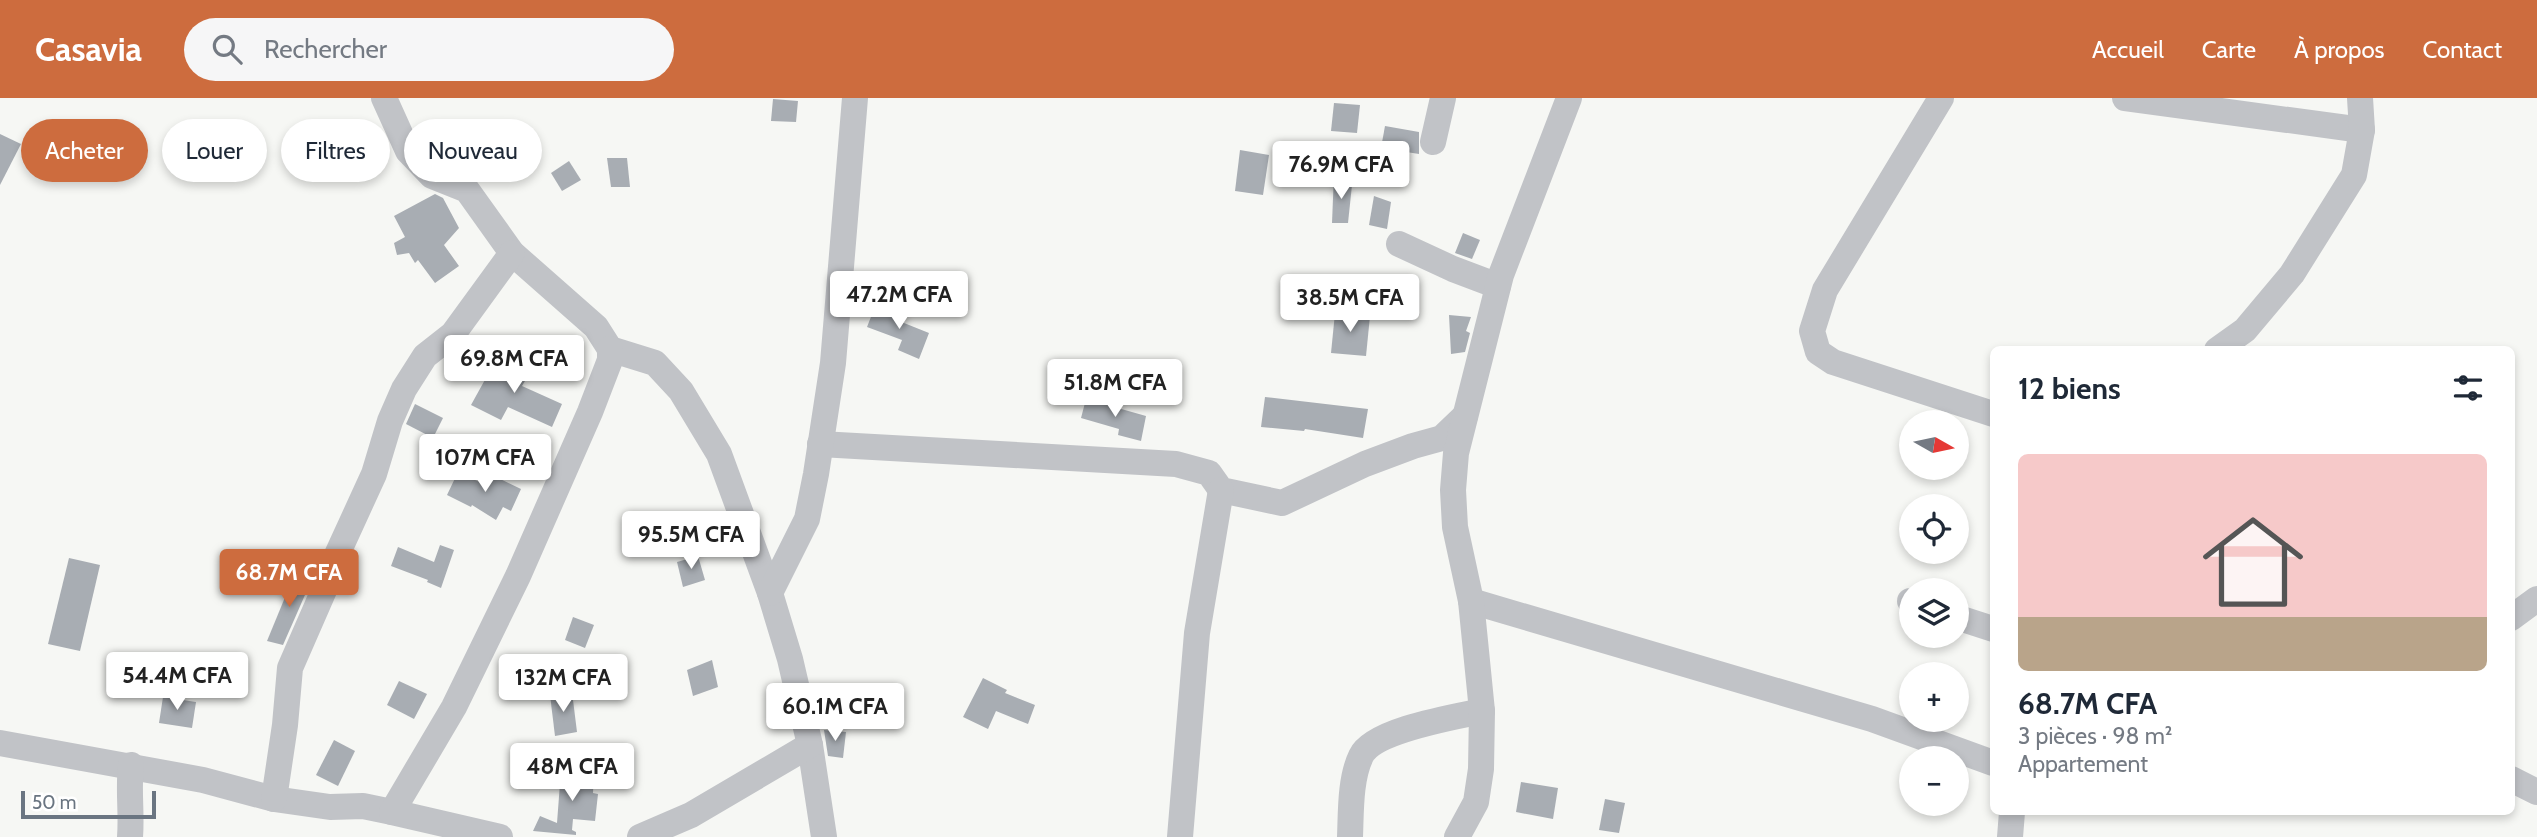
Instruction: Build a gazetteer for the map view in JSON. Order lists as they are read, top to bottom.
{
  "scale_bar": "50 m",
  "north": "right",
  "page": {
    "header": "Casavia",
    "search": "Rechercher",
    "nav": [
      "Accueil",
      "Carte",
      "À propos",
      "Contact"
    ],
    "chip": [
      "Acheter",
      "Louer",
      "Filtres",
      "Nouveau"
    ],
    "price": [
      "76.9M CFA",
      "47.2M CFA",
      "38.5M CFA",
      "69.8M CFA",
      "51.8M CFA",
      "107M CFA",
      "95.5M CFA",
      "68.7M CFA",
      "54.4M CFA",
      "132M CFA",
      "60.1M CFA",
      "48M CFA"
    ],
    "heading": "12 biens",
    "map_buttons": ["+", "−"],
    "list": [
      {
        "name": "68.7M CFA",
        "note": "3 pièces · 98 m² · Appartement"
      }
    ],
    "scale": "50 m"
  }
}
